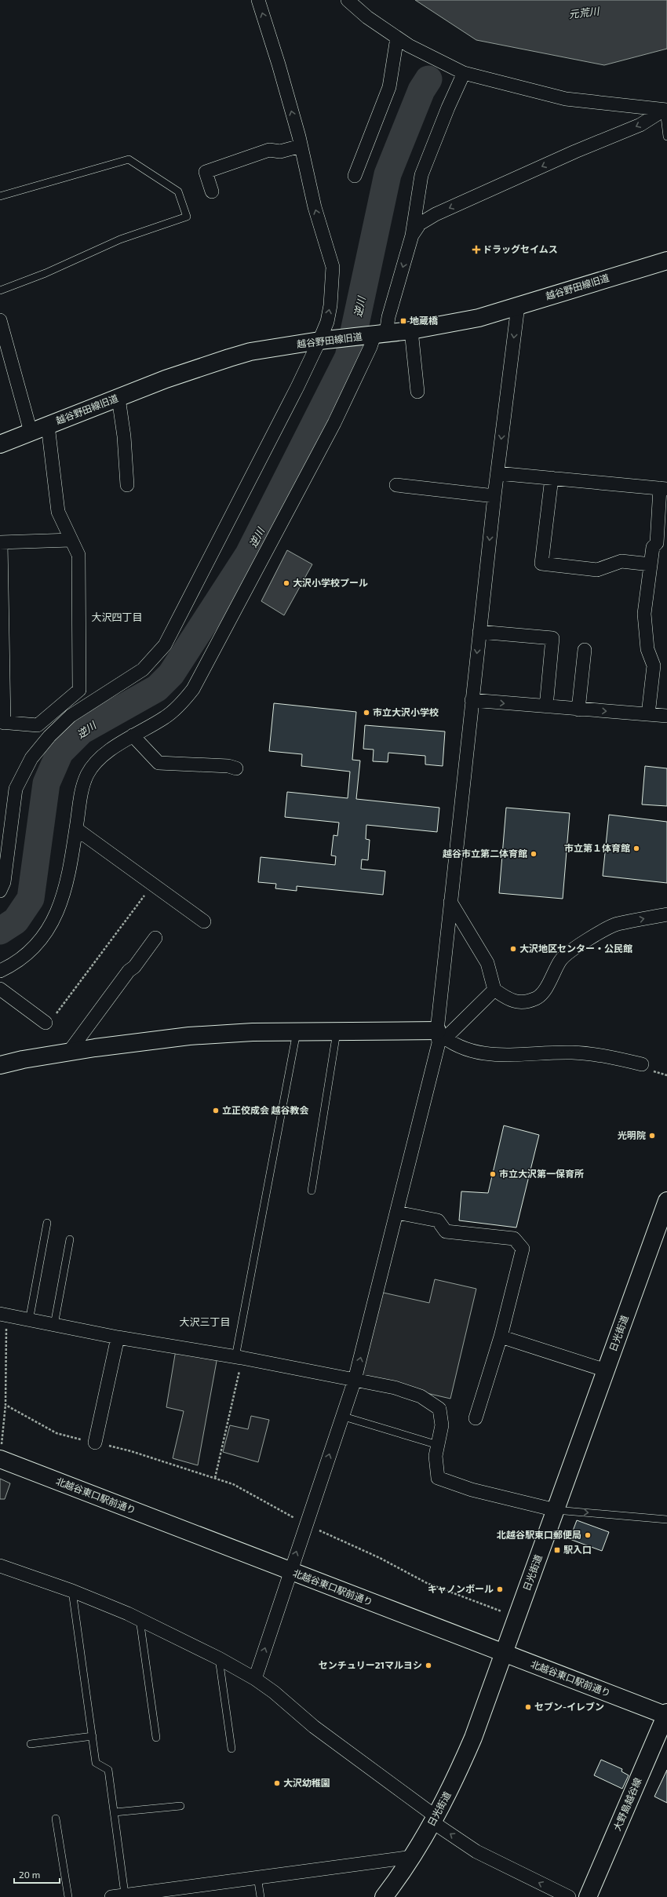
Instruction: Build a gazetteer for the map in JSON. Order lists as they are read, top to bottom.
{
  "streets": {
    "street": [
      "越谷野田線旧道",
      "日光街道",
      "北越谷東口駅前通り",
      "大野島越谷線"
    ]
  },
  "crossings": [
    ["日光街道", "北越谷東口駅前通り"],
    ["北越谷東口駅前通り", "大野島越谷線"]
  ],
  "districts": ["大沢四丁目", "大沢三丁目"],
  "water": ["元荒川", "逆川"],
  "places": {
    "health": ["ドラッグセイムス"],
    "transit": ["地蔵橋", "駅入口"],
    "other": [
      "大沢小学校プール",
      "市立大沢小学校",
      "市立第１体育館",
      "越谷市立第二体育館",
      "大沢地区センター・公民館",
      "立正佼成会 越谷教会",
      "光明院",
      "市立大沢第一保育所",
      "北越谷駅東口郵便局",
      "キャノンボール",
      "センチュリー21マルヨシ",
      "セブン-イレブン",
      "大沢幼稚園"
    ]
  },
  "scale_bar": "20 m"
}
